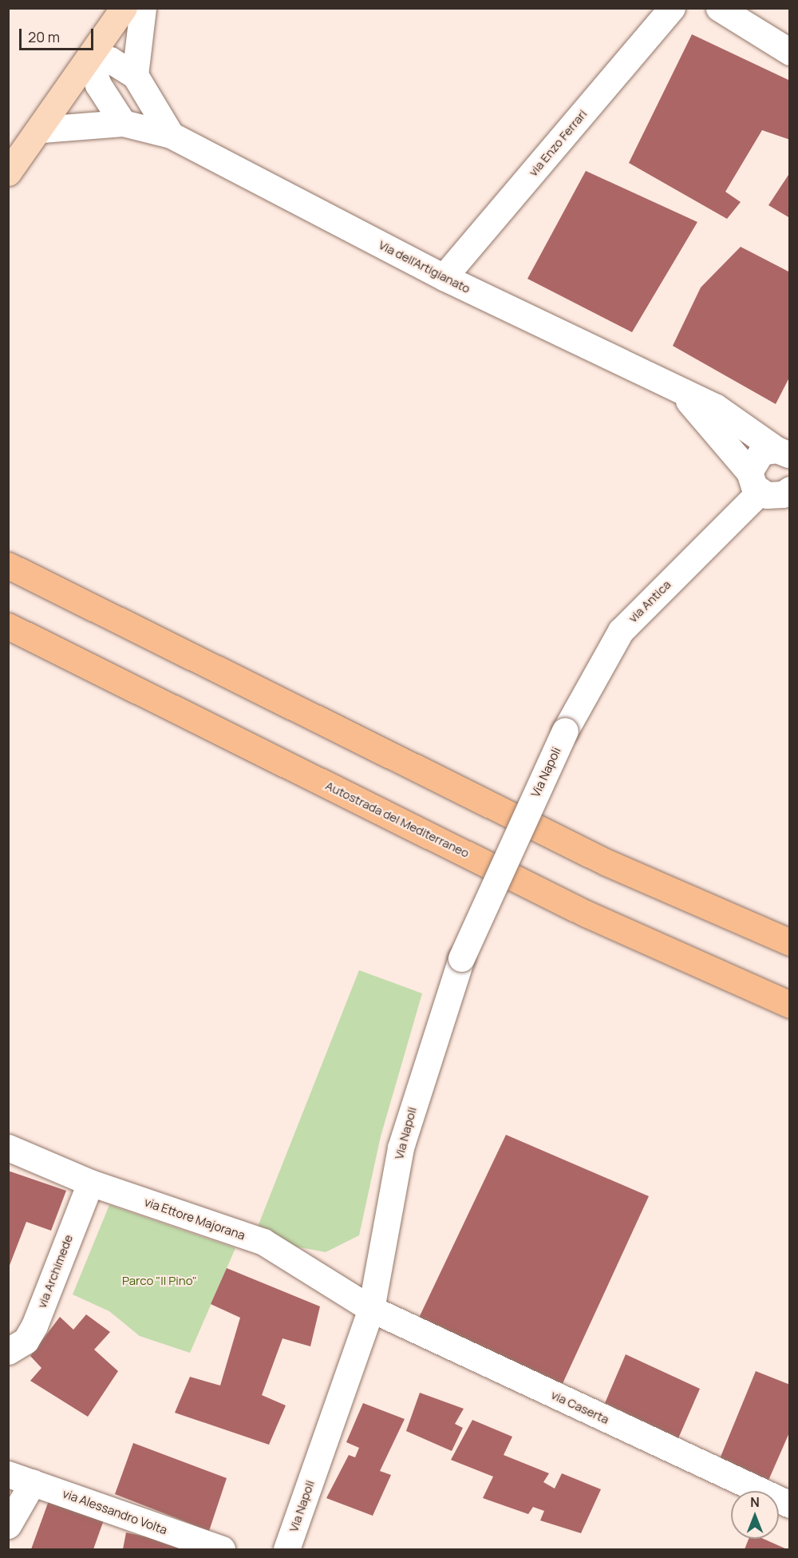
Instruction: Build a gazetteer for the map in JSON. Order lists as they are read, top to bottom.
{
  "streets": {
    "highway": ["Autostrada del Mediterraneo"],
    "street": [
      "via Enzo Ferrari",
      "Via dell'Artigianato",
      "via Antica",
      "Via Napoli",
      "via Ettore Majorana",
      "via Archimede",
      "via Caserta",
      "via Alessandro Volta"
    ]
  },
  "crossings": [
    ["via Enzo Ferrari", "Via dell'Artigianato"],
    ["via Antica", "Via Napoli"],
    ["Via Napoli", "via Ettore Majorana"],
    ["Via Napoli", "via Caserta"],
    ["via Ettore Majorana", "via Archimede"],
    ["via Ettore Majorana", "via Caserta"]
  ],
  "parks": ["Parco \"Il Pino\""],
  "scale_bar": "20 m",
  "north": "top"
}
